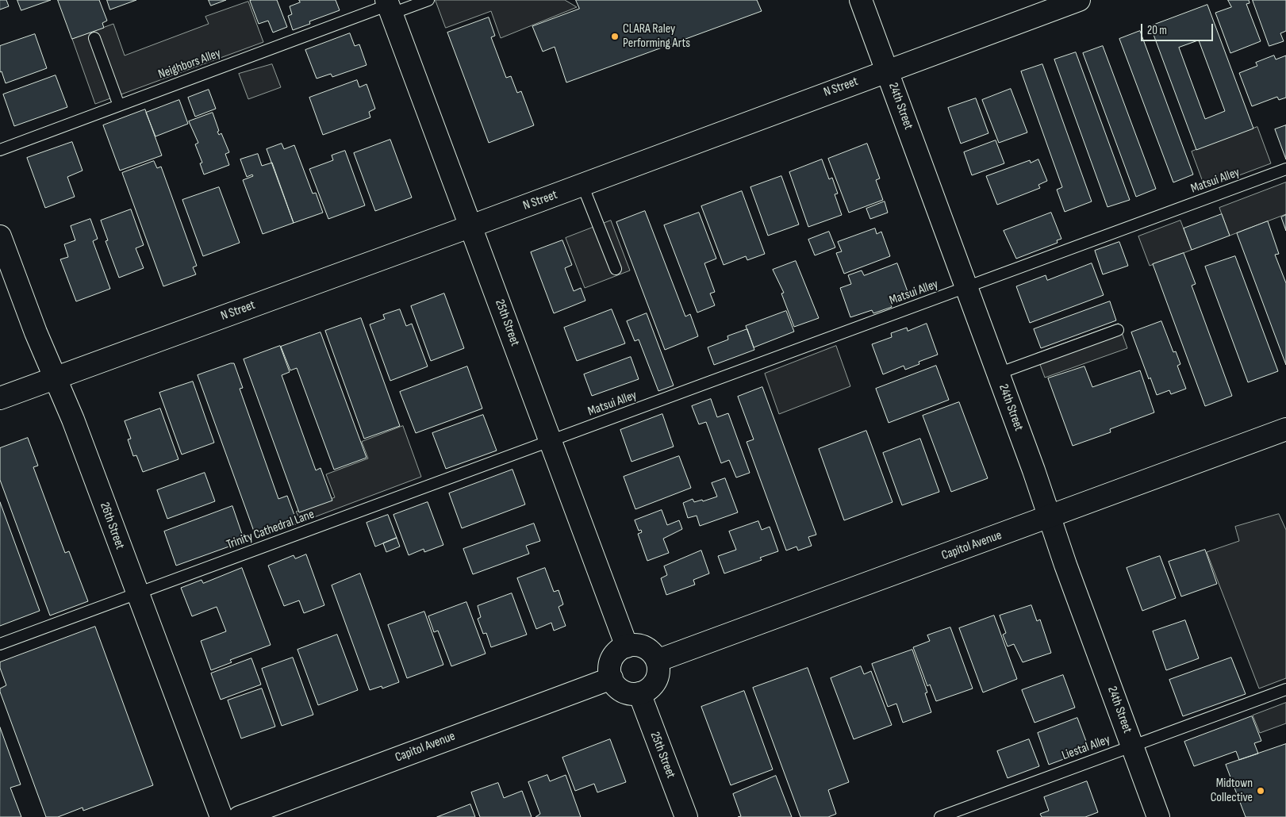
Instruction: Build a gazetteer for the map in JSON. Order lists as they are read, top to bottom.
{
  "streets": {
    "street": [
      "N Street",
      "24th Street",
      "25th Street",
      "26th Street",
      "Capitol Avenue"
    ],
    "lane": [
      "Neighbors Alley",
      "Matsui Alley",
      "Trinity Cathedral Lane",
      "Liestal Alley"
    ]
  },
  "crossings": [
    ["Neighbors Alley", "25th Street"],
    ["N Street", "24th Street"],
    ["N Street", "25th Street"],
    ["N Street", "26th Street"],
    ["24th Street", "Matsui Alley"],
    ["24th Street", "Capitol Avenue"],
    ["24th Street", "Liestal Alley"],
    ["Matsui Alley", "25th Street"],
    ["Matsui Alley", "Trinity Cathedral Lane"],
    ["25th Street", "Trinity Cathedral Lane"],
    ["25th Street", "Capitol Avenue"],
    ["26th Street", "Trinity Cathedral Lane"]
  ],
  "places": ["CLARA Raley Performing Arts", "Midtown Collective"],
  "scale_bar": "20 m"
}
